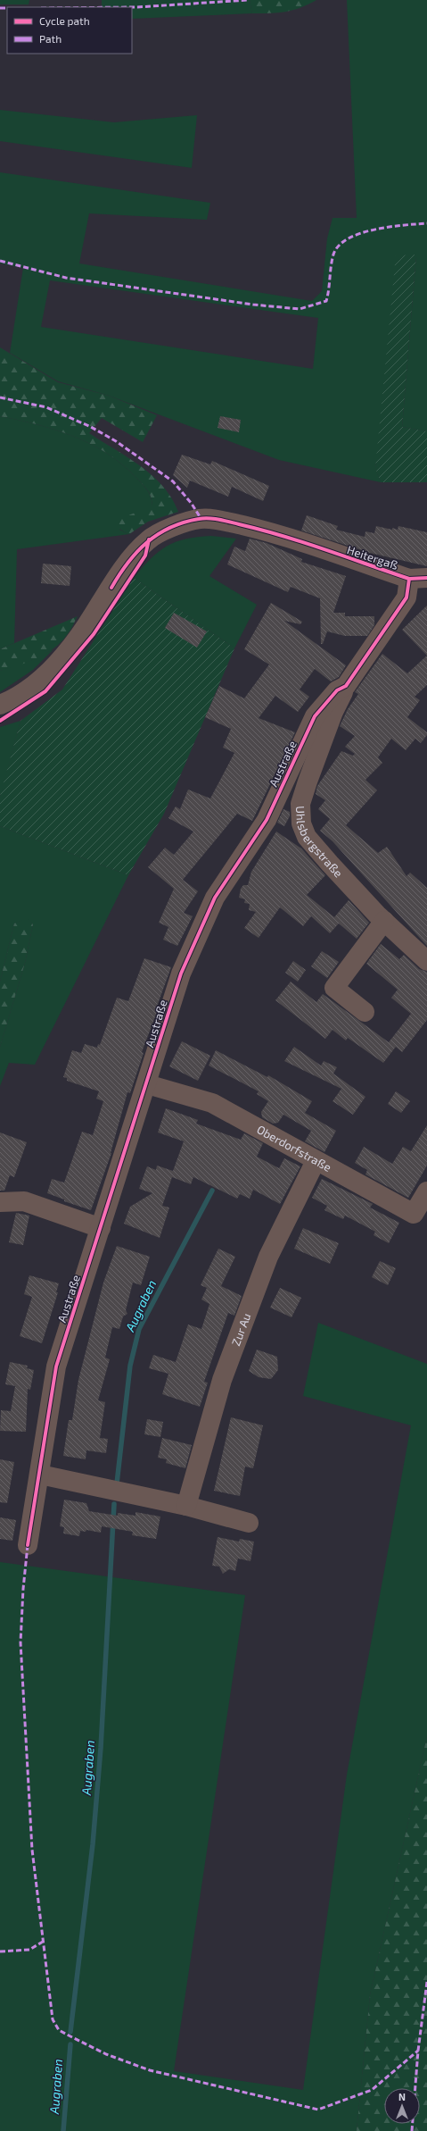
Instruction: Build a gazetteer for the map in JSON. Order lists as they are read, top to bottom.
{
  "streets": {
    "street": [
      "Heitergaß",
      "Austraße",
      "Uhlsbergstraße",
      "Oberdorfstraße",
      "Zur Au"
    ]
  },
  "crossings": [
    ["Heitergaß", "Austraße"],
    ["Austraße", "Uhlsbergstraße"],
    ["Austraße", "Oberdorfstraße"],
    ["Oberdorfstraße", "Zur Au"]
  ],
  "water": ["Augraben"],
  "legend": ["Cycle path", "Path"],
  "north": "top"
}
